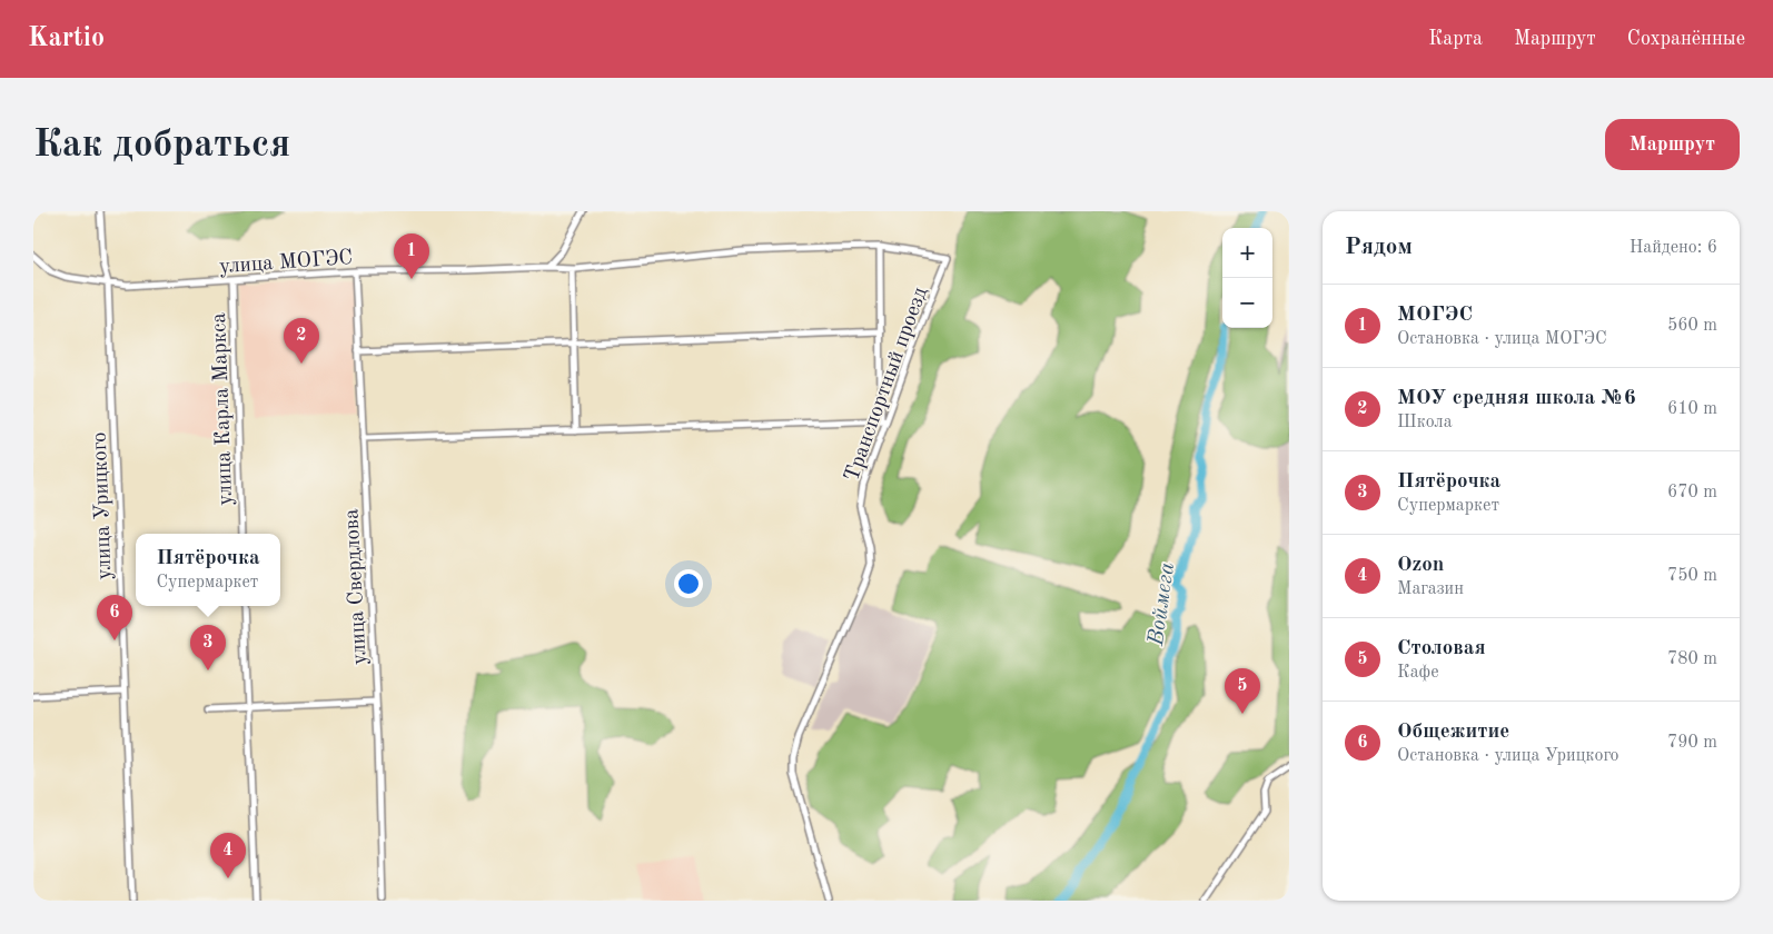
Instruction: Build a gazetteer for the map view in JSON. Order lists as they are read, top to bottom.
{
  "streets": {
    "street": [
      "улица МОГЭС",
      "Транспортный проезд",
      "улица Карла Маркса",
      "улица Урицкого",
      "улица Свердлова"
    ]
  },
  "crossings": [
    ["улица МОГЭС", "Транспортный проезд"],
    ["улица МОГЭС", "улица Карла Маркса"],
    ["улица МОГЭС", "улица Урицкого"],
    ["улица МОГЭС", "улица Свердлова"]
  ],
  "water": ["Воймега"],
  "page": {
    "header": "Kartio",
    "nav": ["Карта", "Маршрут", "Сохранённые"],
    "buttons": "Маршрут",
    "title": "Как добраться",
    "heading": ["Рядом", "Найдено: 6"],
    "map_buttons": ["+", "−"],
    "pins": [
      "1",
      "2",
      "6",
      "3",
      "5",
      "4"
    ],
    "list": [
      {
        "mark": "1",
        "name": "МОГЭС",
        "note": "Остановка · улица МОГЭС",
        "value": "560 m"
      },
      {
        "mark": "2",
        "name": "МОУ средняя школа №6",
        "note": "Школа",
        "value": "610 m"
      },
      {
        "mark": "3",
        "name": "Пятёрочка",
        "note": "Супермаркет",
        "value": "670 m"
      },
      {
        "mark": "4",
        "name": "Ozon",
        "note": "Магазин",
        "value": "750 m"
      },
      {
        "mark": "5",
        "name": "Столовая",
        "note": "Кафе",
        "value": "780 m"
      },
      {
        "mark": "6",
        "name": "Общежитие",
        "note": "Остановка · улица Урицкого",
        "value": "790 m"
      }
    ],
    "popup": ["Пятёрочка", "Супермаркет"]
  }
}
